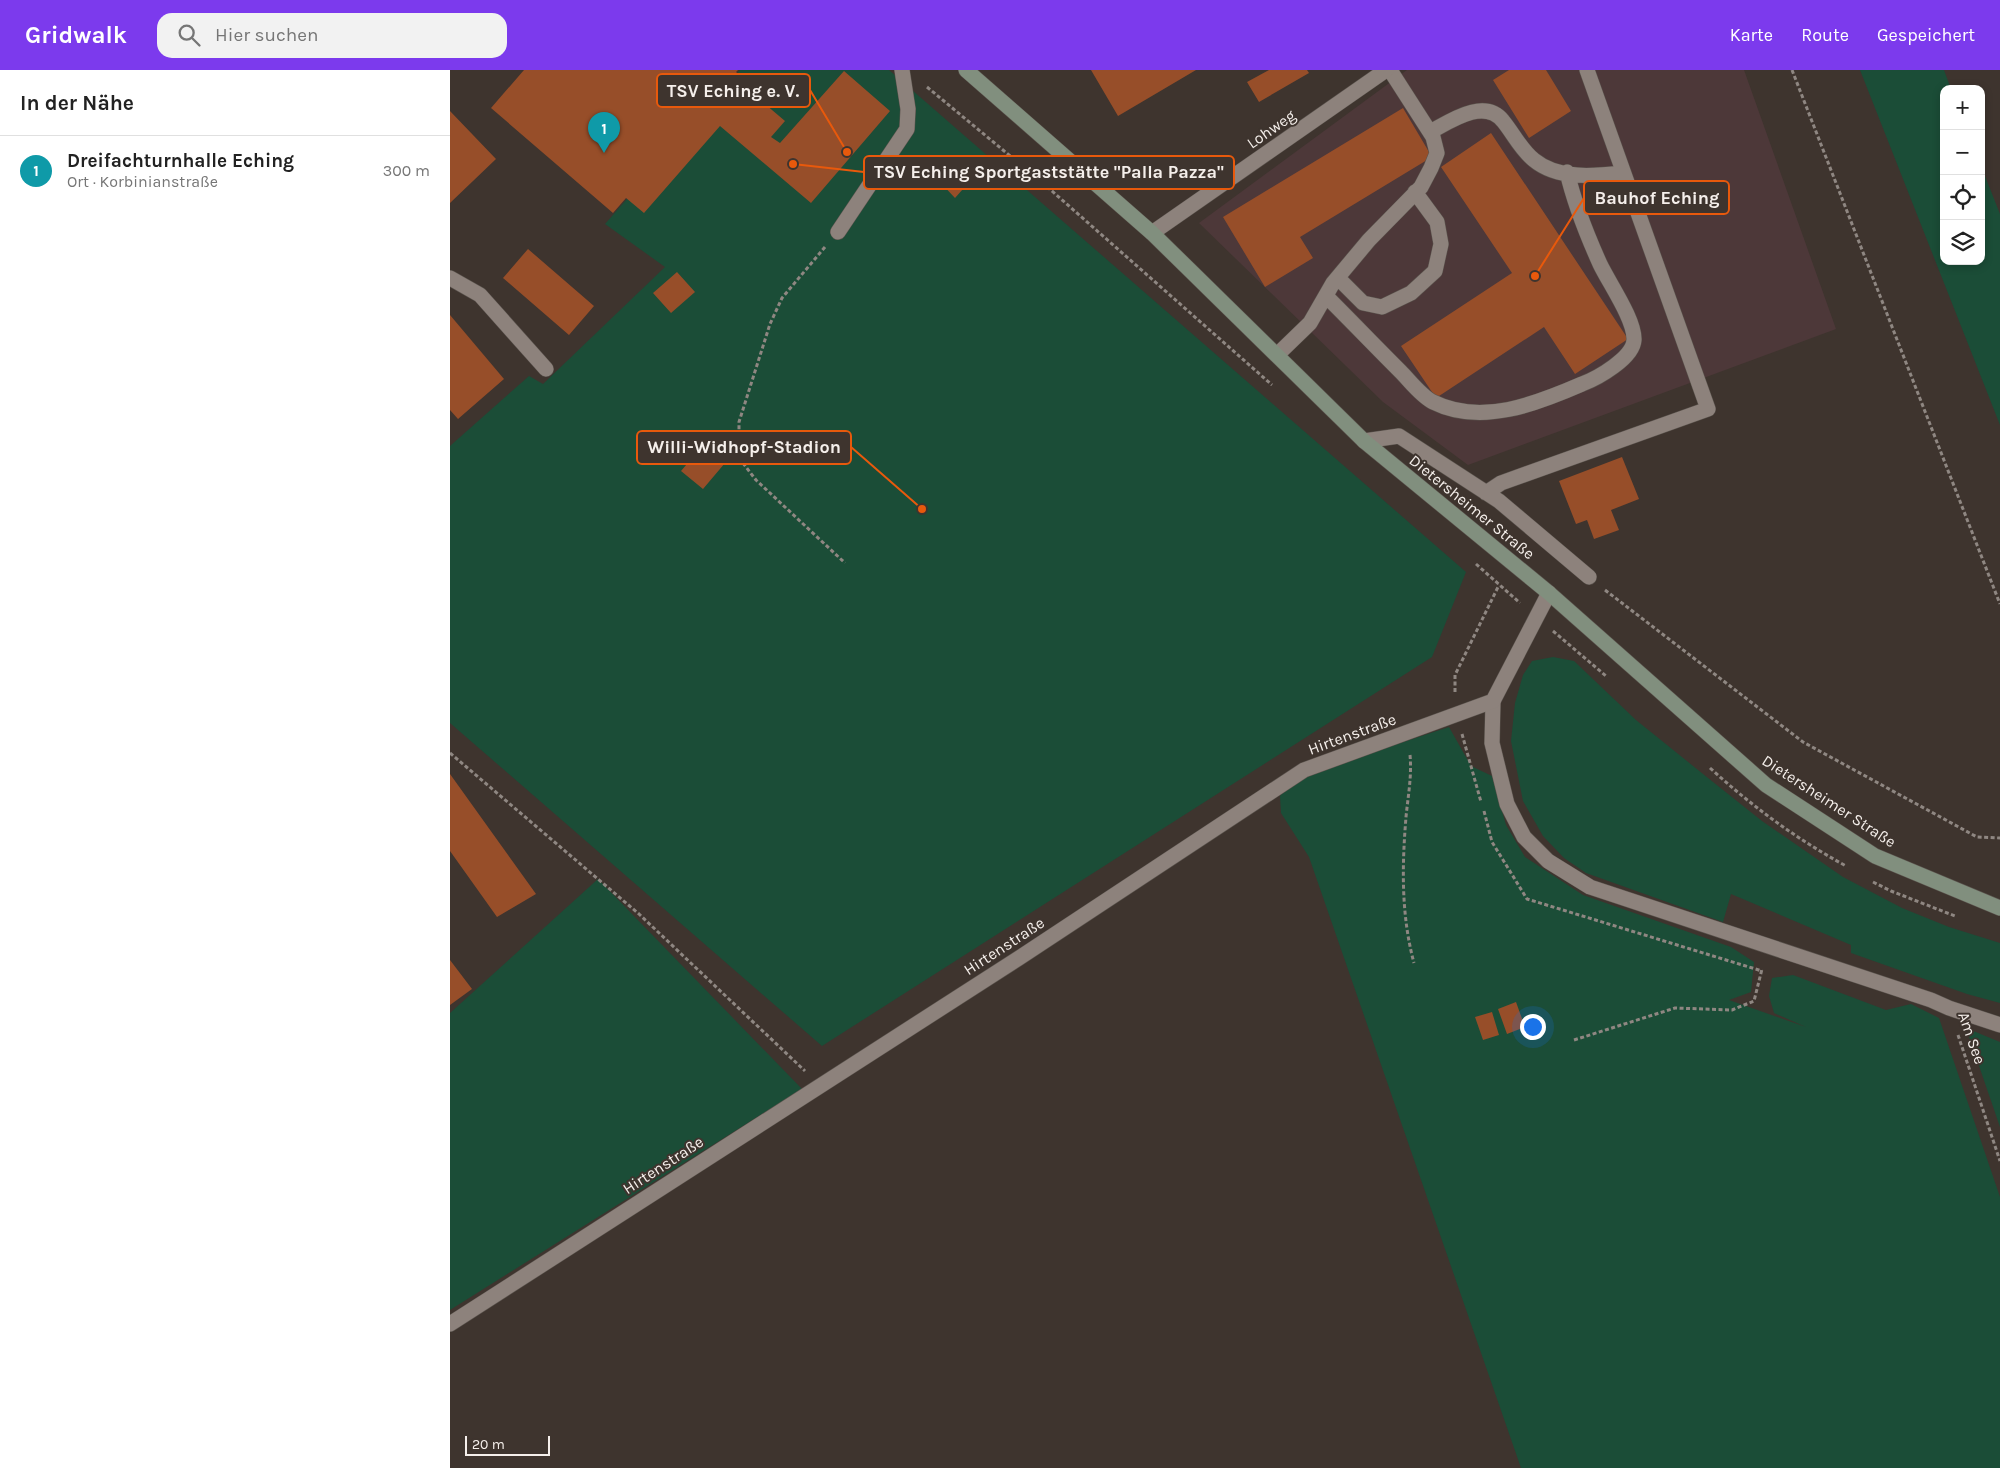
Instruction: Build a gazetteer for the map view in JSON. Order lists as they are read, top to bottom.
{
  "streets": {
    "street": ["Lohweg", "Dietersheimer Straße", "Hirtenstraße"],
    "path": ["Am See"]
  },
  "crossings": [
    ["Lohweg", "Dietersheimer Straße"]
  ],
  "places": [
    "TSV Eching e. V.",
    "TSV Eching Sportgaststätte \"Palla Pazza\"",
    "Bauhof Eching",
    "Willi-Widhopf-Stadion"
  ],
  "scale_bar": "20 m",
  "page": {
    "header": "Gridwalk",
    "search": "Hier suchen",
    "nav": ["Karte", "Route", "Gespeichert"],
    "heading": "In der Nähe",
    "map_buttons": ["+", "−"],
    "pins": "1",
    "list": [
      {
        "mark": "1",
        "name": "Dreifachturnhalle Eching",
        "note": "Ort · Korbinianstraße",
        "value": "300 m"
      }
    ],
    "scale": "20 m"
  }
}
